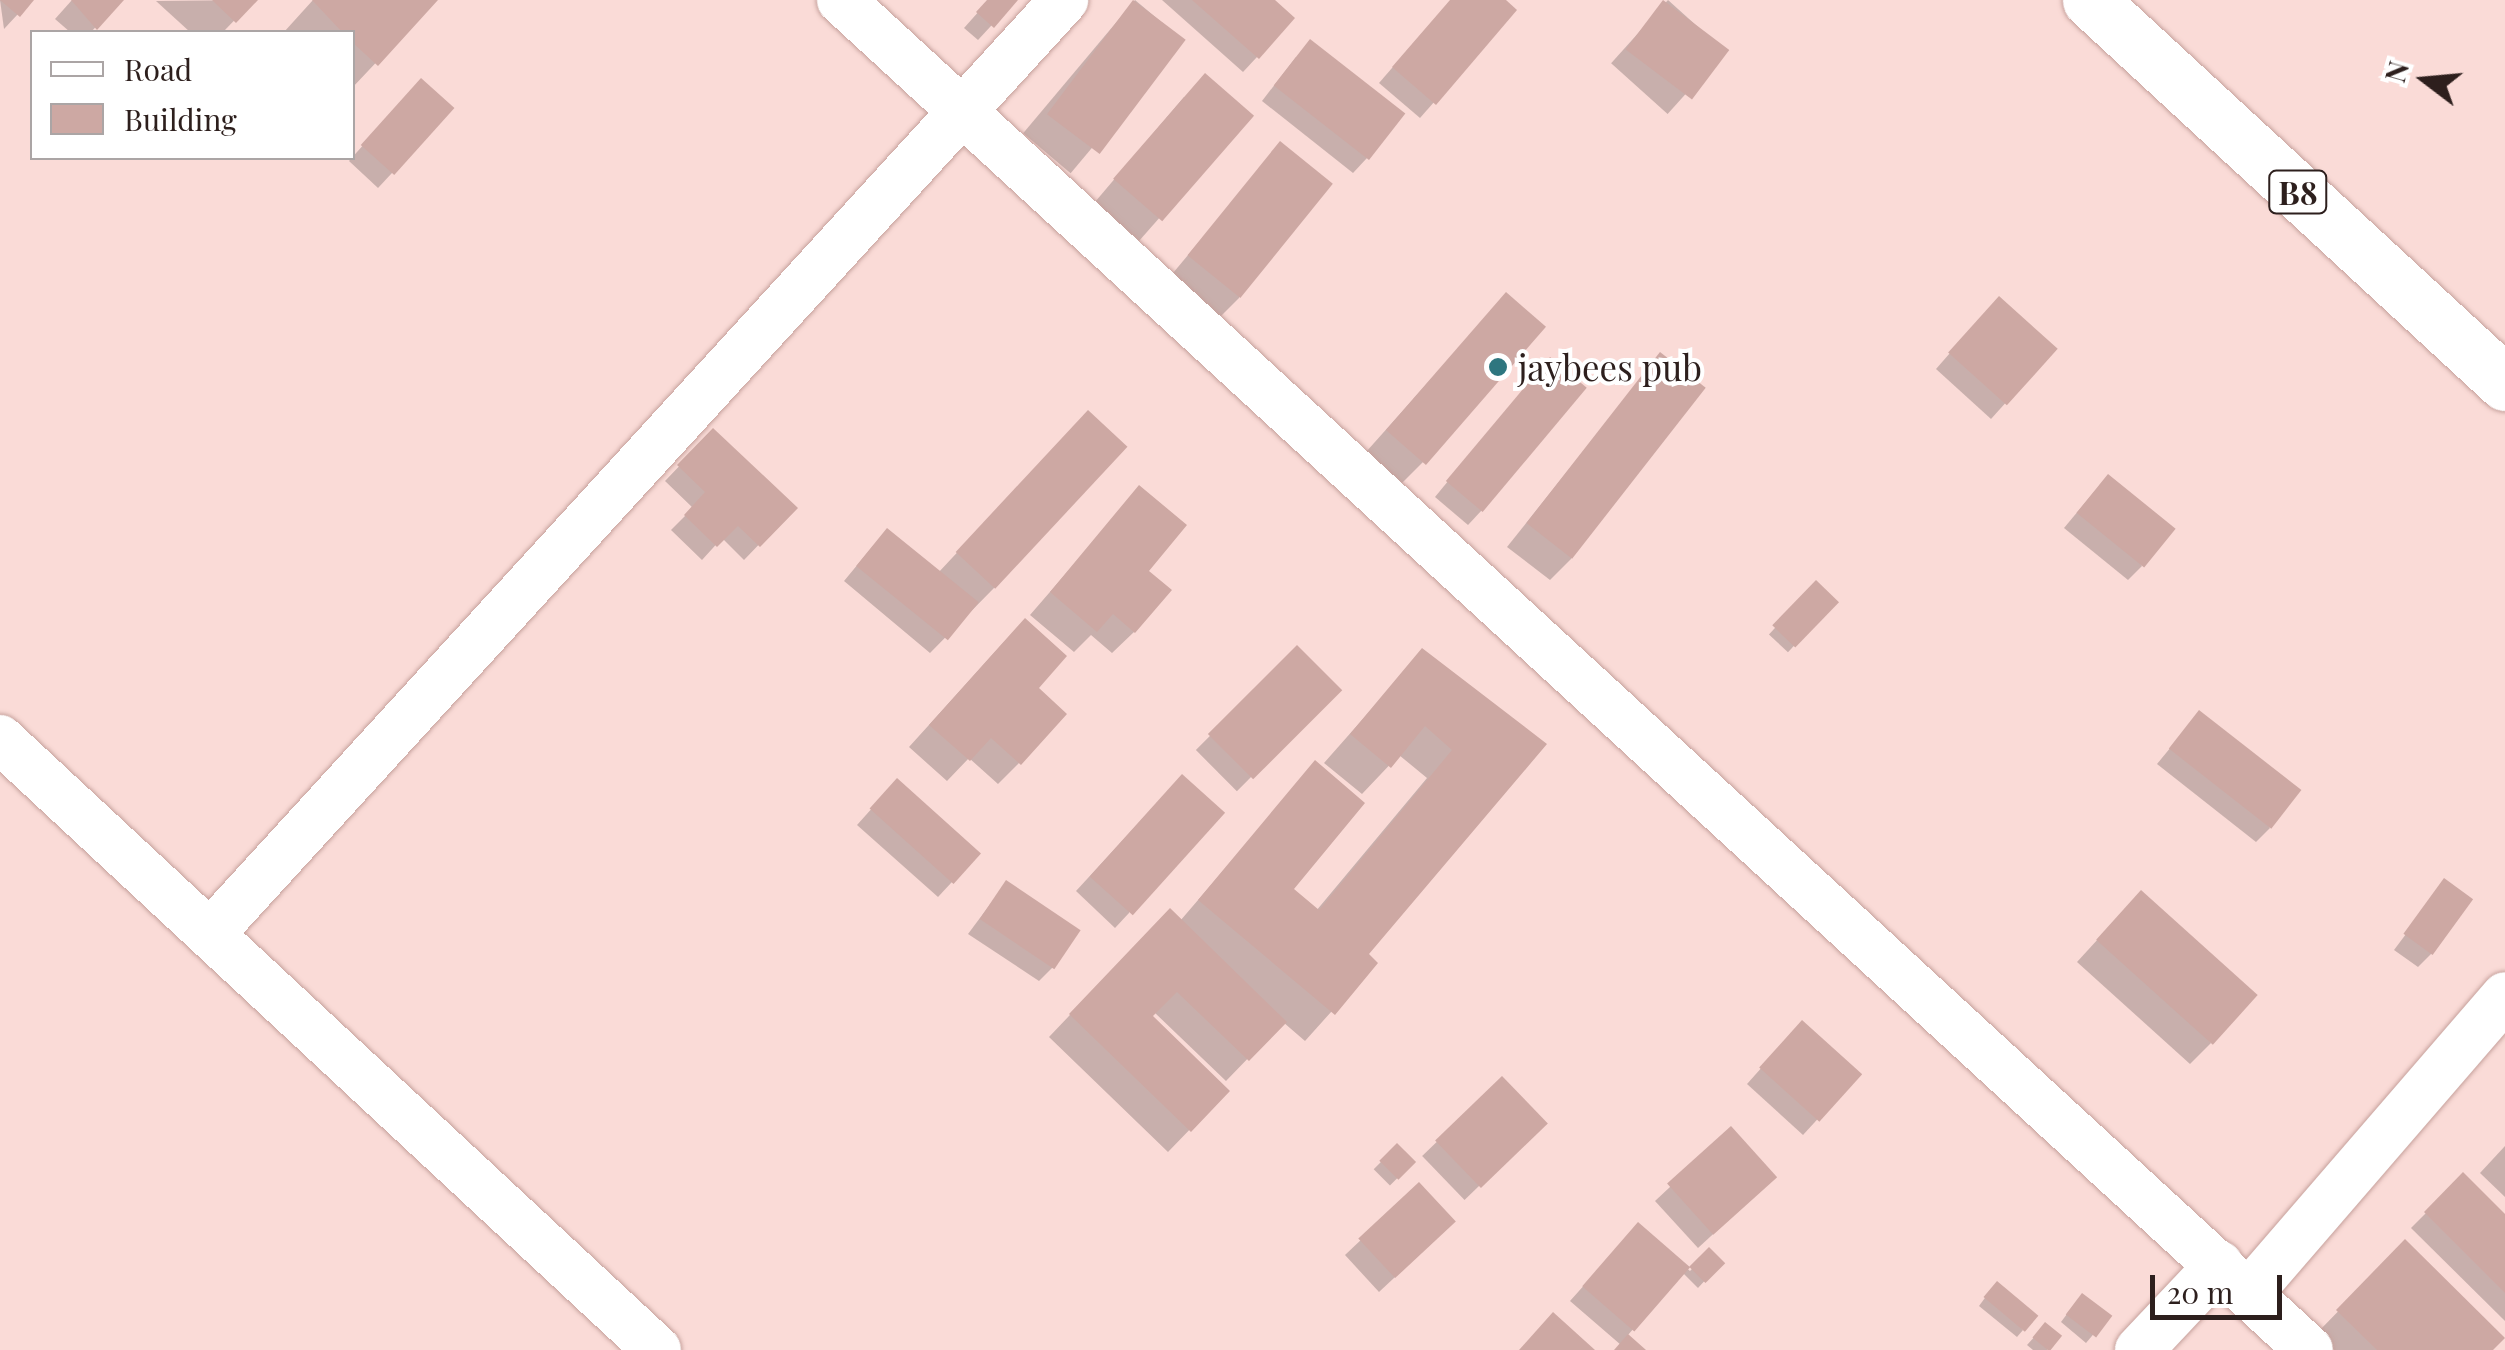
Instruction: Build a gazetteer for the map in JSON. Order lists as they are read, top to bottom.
{
  "streets": {
    "highway": ["B8"]
  },
  "places": ["jaybees pub"],
  "legend": ["Road", "Building"],
  "scale_bar": "20 m",
  "north": "left"
}
